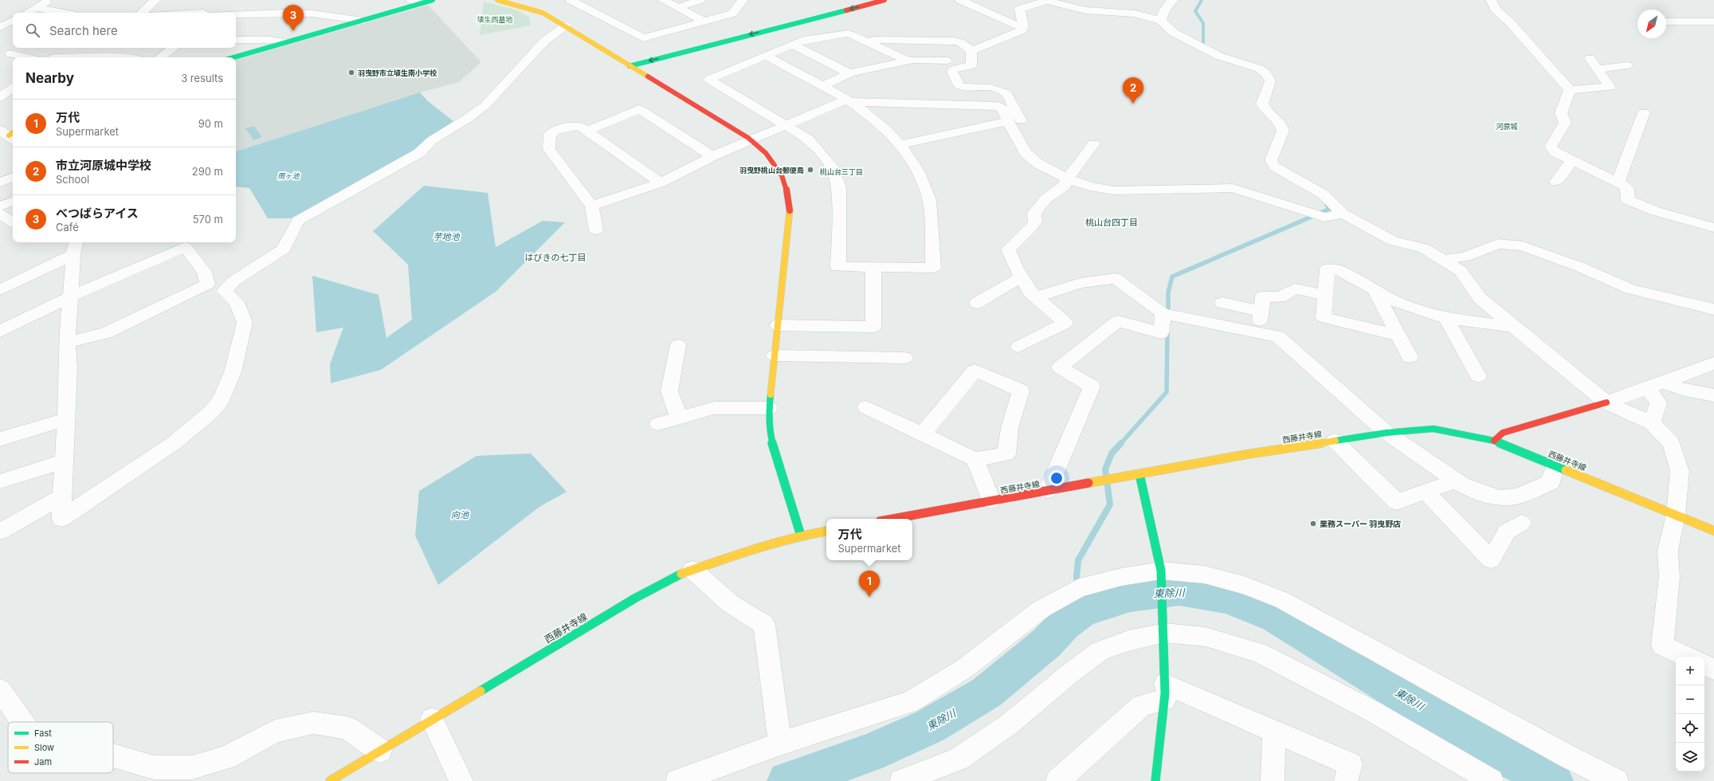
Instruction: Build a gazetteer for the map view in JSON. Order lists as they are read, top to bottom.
{
  "streets": {
    "street": ["西藤井寺線"]
  },
  "districts": [
    "河原城",
    "桃山台三丁目",
    "桃山台四丁目",
    "はびきの七丁目"
  ],
  "water": [
    "雨ヶ池",
    "芋地池",
    "向池",
    "東除川"
  ],
  "parks": ["埴生西墓地"],
  "places": ["羽曳野市立埴生南小学校", "羽曳野桃山台郵便局", "業務スーパー 羽曳野店"],
  "legend": ["Fast", "Slow", "Jam"],
  "north": "bottom left",
  "page": {
    "pins": ["3", "2", "1"],
    "search": "Search here",
    "heading": ["Nearby", "3 results"],
    "list": [
      {
        "mark": "1",
        "name": "万代",
        "note": "Supermarket",
        "value": "90 m"
      },
      {
        "mark": "2",
        "name": "市立河原城中学校",
        "note": "School",
        "value": "290 m"
      },
      {
        "mark": "3",
        "name": "べつばらアイス",
        "note": "Café",
        "value": "570 m"
      }
    ],
    "popup": ["万代", "Supermarket"],
    "map_buttons": ["+", "−"]
  }
}
